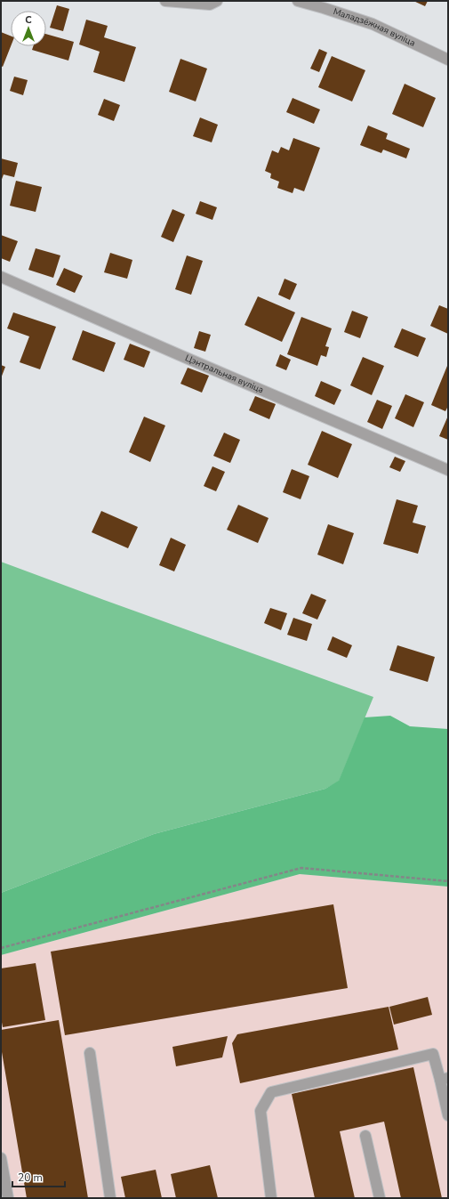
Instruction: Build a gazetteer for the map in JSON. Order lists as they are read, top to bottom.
{
  "streets": {
    "street": ["Маладзёжная вуліца", "Цэнтральная вуліца"]
  },
  "scale_bar": "20 m",
  "north": "top"
}
